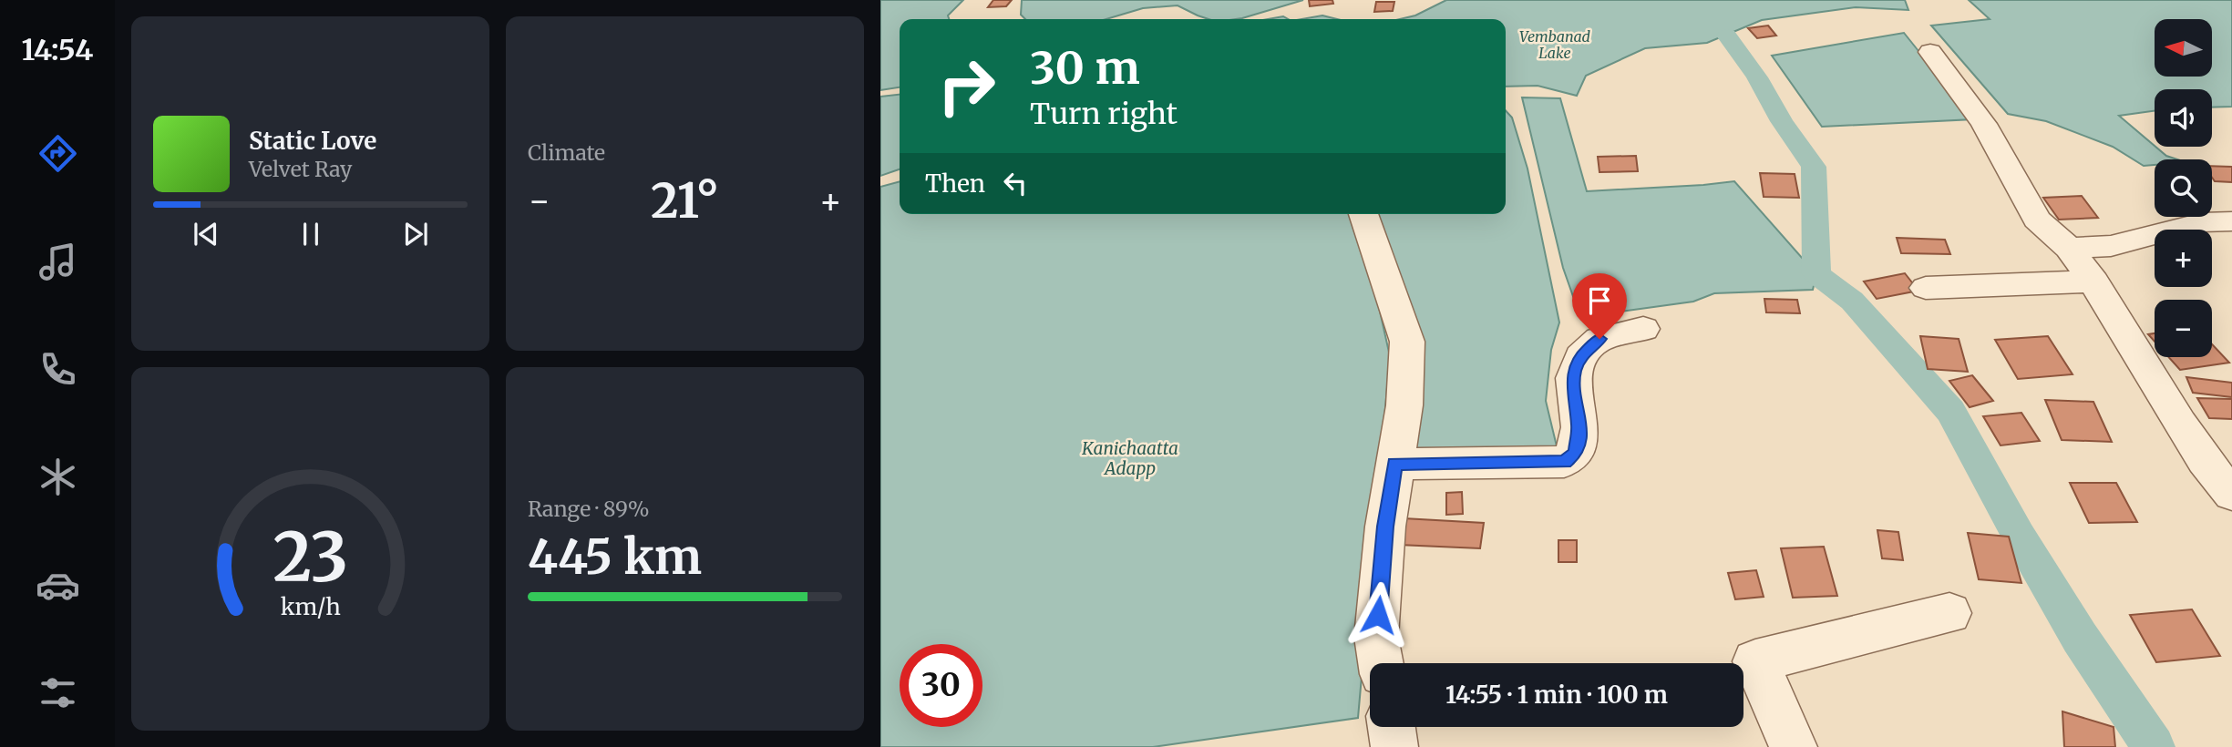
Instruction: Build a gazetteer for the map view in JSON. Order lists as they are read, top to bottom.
{
  "water": ["Vembanad Lake", "Kanichaatta Adapp"],
  "north": "left",
  "page": {
    "tabs": "14:54",
    "tile": [
      "Climate",
      ["Range · 89%", "445 km"]
    ],
    "map_buttons": ["+", "−"],
    "turn": ["30 m", "Turn right"],
    "song": ["Static Love", "Velvet Ray"],
    "then": "Then",
    "heat": ["−", "21°", "+"],
    "limit": "30",
    "trip": "14:55 · 1 min · 100 m",
    "gauge": ["23", "km/h"]
  }
}
